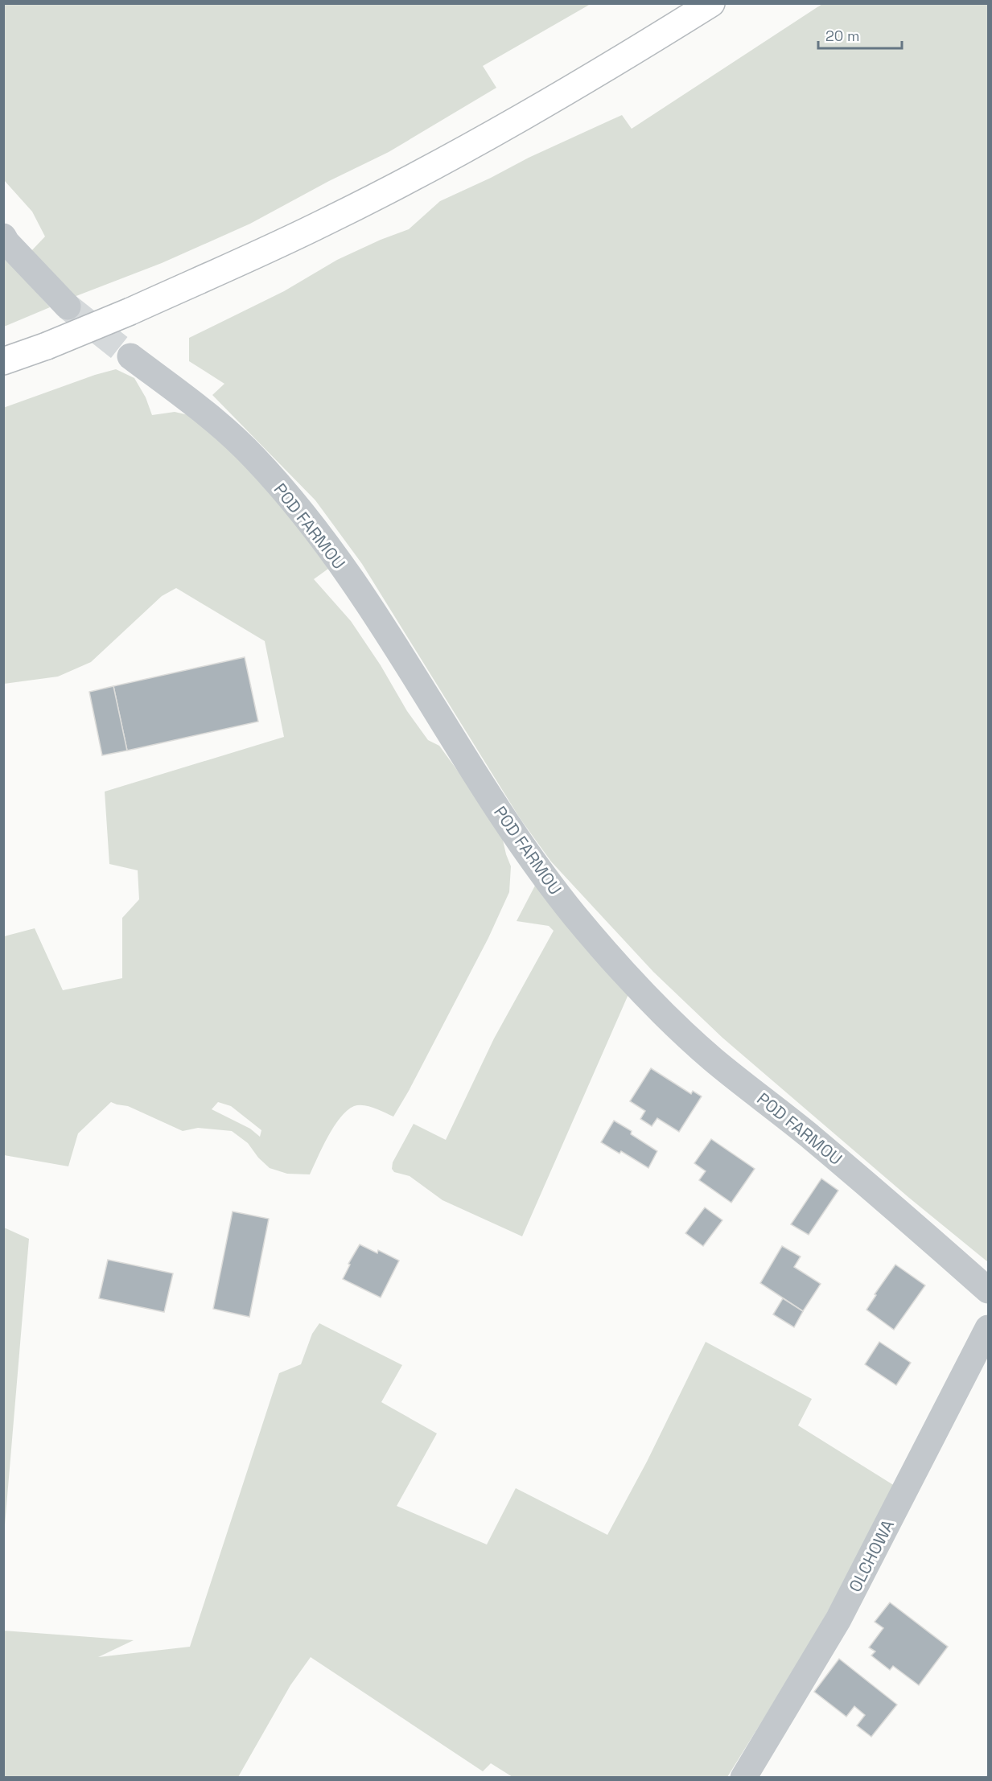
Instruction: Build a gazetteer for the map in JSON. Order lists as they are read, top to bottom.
{
  "streets": {
    "street": ["POD FARMOU", "OLCHOWA"]
  },
  "scale_bar": "20 m"
}
